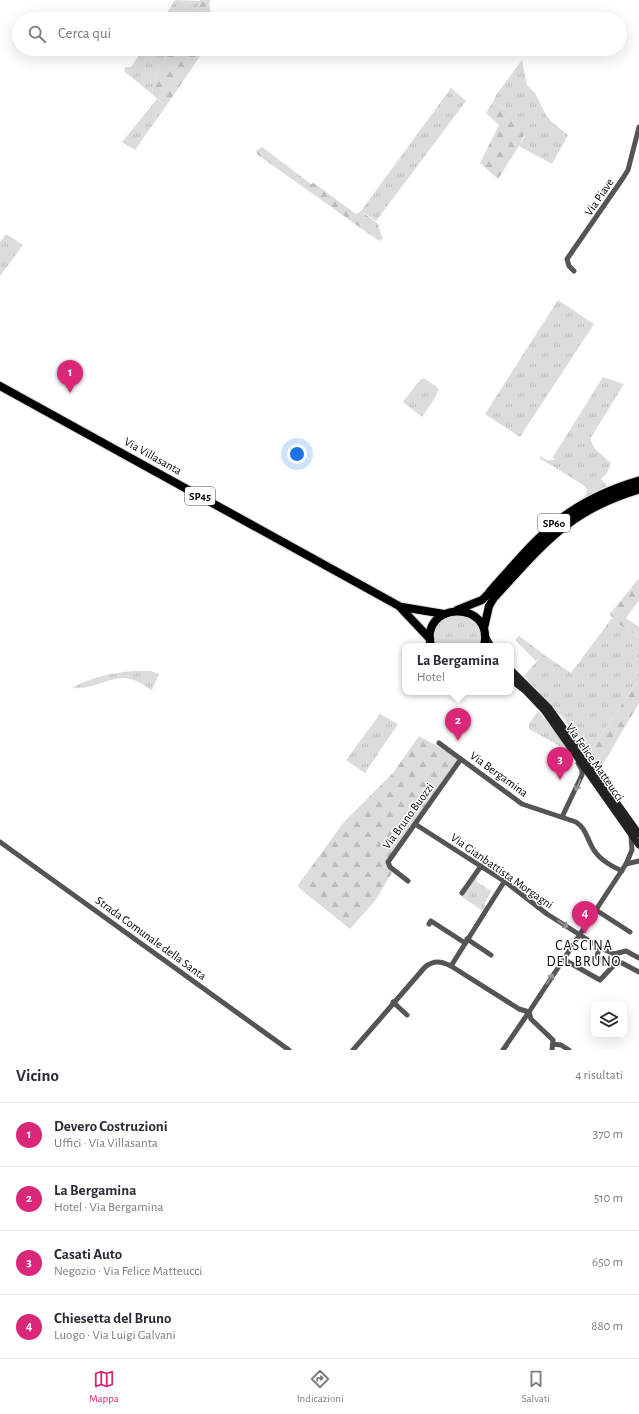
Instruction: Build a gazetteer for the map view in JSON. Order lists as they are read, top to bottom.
{
  "streets": {
    "highway": ["SP60"],
    "main road": ["Via Villasanta", "SP45", "Via Felice Matteucci"],
    "street": [
      "Via Piave",
      "Via Bergamina",
      "Via Bruno Buozzi",
      "Via Gianbattista Morgagni",
      "Strada Comunale della Santa"
    ]
  },
  "crossings": [
    ["Via Villasanta", "SP45"],
    ["SP45", "SP60"],
    ["Via Bergamina", "Via Bruno Buozzi"],
    ["Via Bruno Buozzi", "Via Gianbattista Morgagni"]
  ],
  "districts": ["CASCINA DEL BRUNO"],
  "page": {
    "search": "Cerca qui",
    "pins": [
      "1",
      "2",
      "3",
      "4"
    ],
    "popup": ["La Bergamina", "Hotel"],
    "heading": ["Vicino", "4 risultati"],
    "list": [
      {
        "mark": "1",
        "name": "Devero Costruzioni",
        "note": "Uffici · Via Villasanta",
        "value": "370 m"
      },
      {
        "mark": "2",
        "name": "La Bergamina",
        "note": "Hotel · Via Bergamina",
        "value": "510 m"
      },
      {
        "mark": "3",
        "name": "Casati Auto",
        "note": "Negozio · Via Felice Matteucci",
        "value": "650 m"
      },
      {
        "mark": "4",
        "name": "Chiesetta del Bruno",
        "note": "Luogo · Via Luigi Galvani",
        "value": "880 m"
      }
    ],
    "nav": ["Mappa", "Indicazioni", "Salvati"]
  }
}
